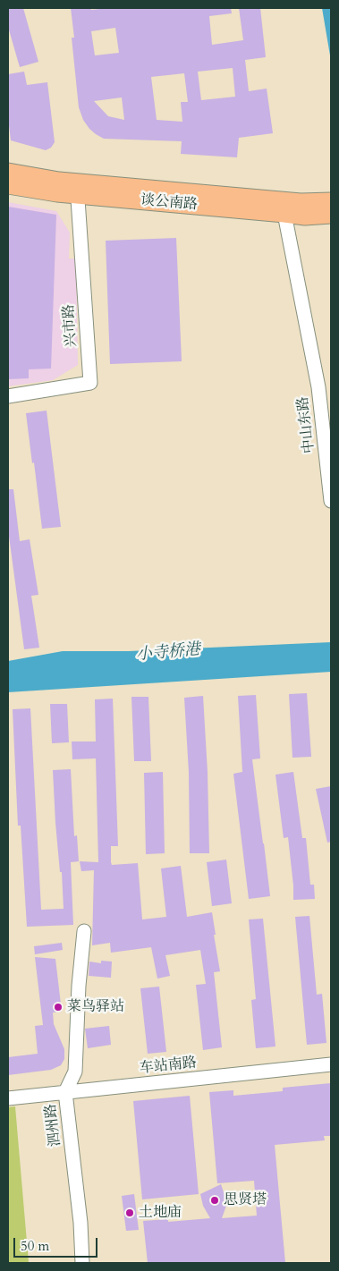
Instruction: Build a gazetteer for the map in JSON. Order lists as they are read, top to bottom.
{
  "streets": {
    "main road": ["谈公南路"],
    "street": [
      "兴市路",
      "中山东路",
      "车站南路",
      "泗州路"
    ]
  },
  "crossings": [
    ["谈公南路", "兴市路"],
    ["谈公南路", "中山东路"],
    ["车站南路", "泗州路"]
  ],
  "water": ["小寺桥港"],
  "places": ["菜鸟驿站", "思贤塔", "土地庙"],
  "scale_bar": "50 m"
}
